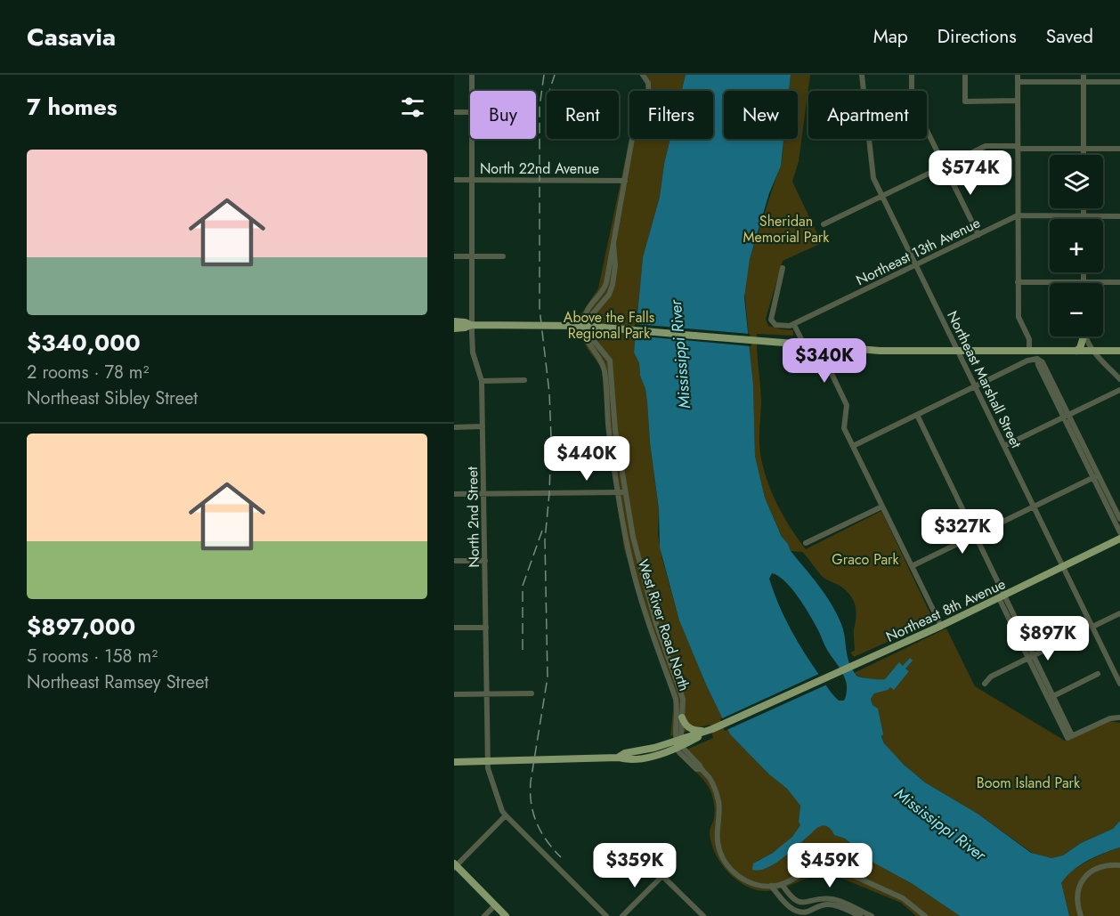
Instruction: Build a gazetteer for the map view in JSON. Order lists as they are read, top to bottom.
{
  "streets": {
    "main road": ["Northeast 8th Avenue"],
    "street": [
      "North 22nd Avenue",
      "Northeast 13th Avenue",
      "Northeast Marshall Street",
      "North 2nd Street",
      "West River Road North"
    ]
  },
  "crossings": [
    ["North 22nd Avenue", "North 2nd Street"],
    ["Northeast 13th Avenue", "Northeast Marshall Street"],
    ["Northeast Marshall Street", "Northeast 8th Avenue"],
    ["North 2nd Street", "Northeast 8th Avenue"],
    ["Northeast 8th Avenue", "West River Road North"]
  ],
  "water": ["Mississippi River"],
  "parks": [
    "Sheridan Memorial Park",
    "Above the Falls Regional Park",
    "Graco Park",
    "Boom Island Park"
  ],
  "page": {
    "header": "Casavia",
    "nav": ["Map", "Directions", "Saved"],
    "heading": "7 homes",
    "chip": [
      "Buy",
      "Rent",
      "Filters",
      "New",
      "Apartment"
    ],
    "list": [
      {
        "name": "$340,000",
        "note": "2 rooms · 78 m² · Northeast Sibley Street"
      },
      {
        "name": "$897,000",
        "note": "5 rooms · 158 m² · Northeast Ramsey Street"
      }
    ],
    "price": [
      "$574K",
      "$340K",
      "$440K",
      "$327K",
      "$897K",
      "$359K",
      "$459K"
    ],
    "map_buttons": ["+", "−"]
  }
}
